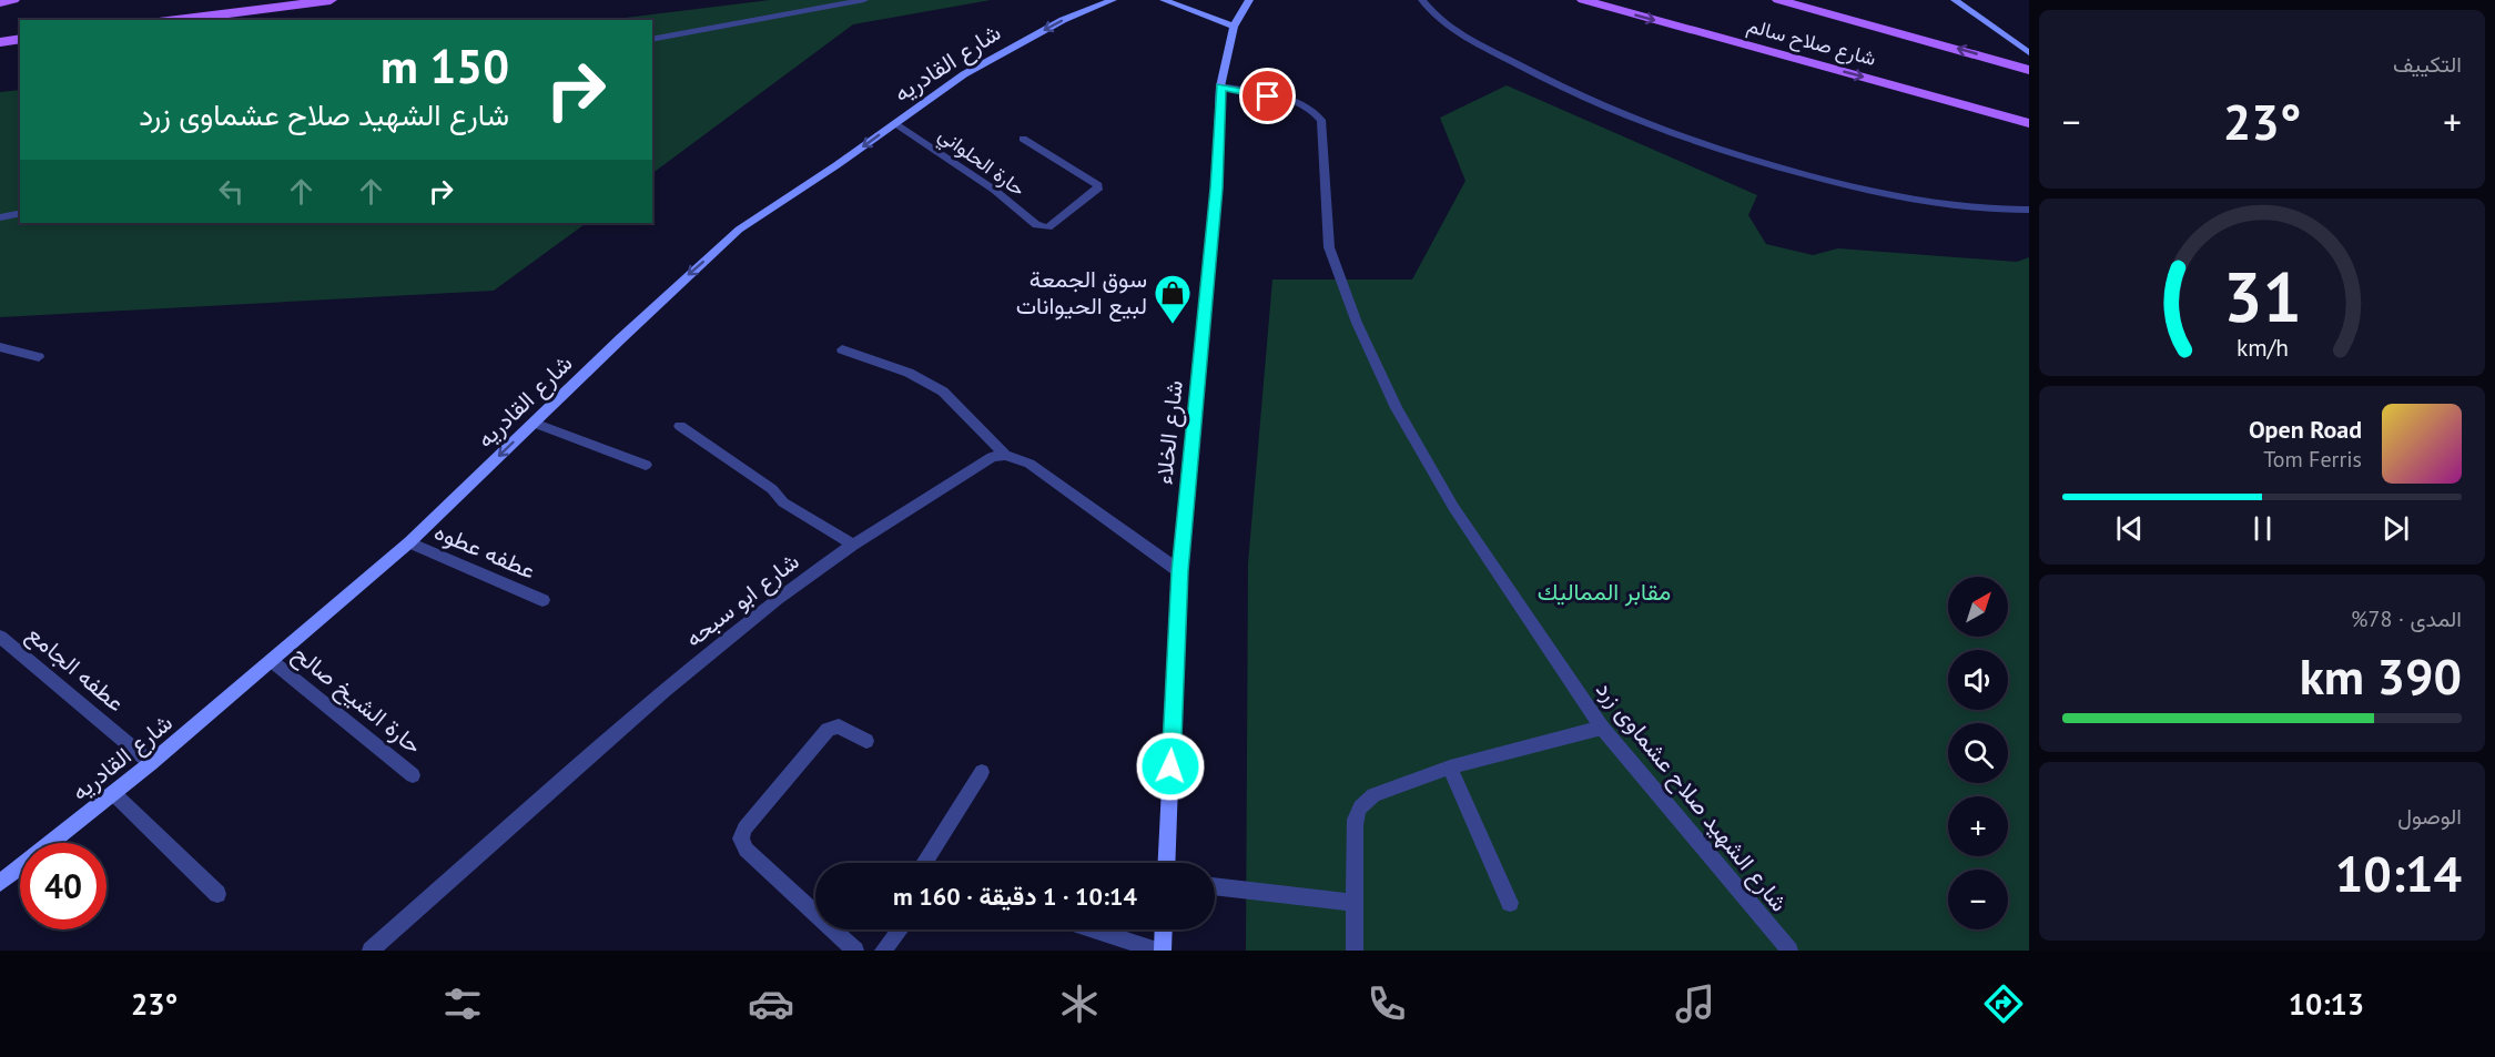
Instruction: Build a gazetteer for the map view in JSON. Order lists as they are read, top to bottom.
{
  "streets": {
    "main road": ["شارع صلاح سالم"],
    "street": [
      "شارع القادريه",
      "حارة الحلواني",
      "شارع الخلاء",
      "عطفه عطوه",
      "شارع ابو سبحه",
      "عطفه الجامع",
      "حارة الشيخ صالح",
      "شارع الشهيد صلاح عشماوى زرد"
    ]
  },
  "crossings": [
    ["شارع القادريه", "حارة الحلواني"],
    ["شارع القادريه", "عطفه عطوه"],
    ["شارع القادريه", "عطفه الجامع"],
    ["شارع القادريه", "حارة الشيخ صالح"],
    ["شارع الخلاء", "شارع الشهيد صلاح عشماوى زرد"]
  ],
  "one_way": ["شارع القادريه"],
  "parks": ["مقابر المماليك"],
  "places": {
    "shop": ["سوق الجمعة لبيع الحيوانات"]
  },
  "north": "top right",
  "page": {
    "tile": [
      "التكييف",
      ["المدى · 78%", "390 km"],
      ["الوصول", "10:14"]
    ],
    "turn": ["150 m", "شارع الشهيد صلاح عشماوى زرد"],
    "heat": ["−", "23°", "+"],
    "song": ["Open Road", "Tom Ferris"],
    "map_buttons": ["+", "−"],
    "limit": "40",
    "trip": "10:14 · 1 دقيقة · 160 m",
    "tabs": ["10:13", "23°"],
    "gauge": ["31", "km/h"]
  }
}
